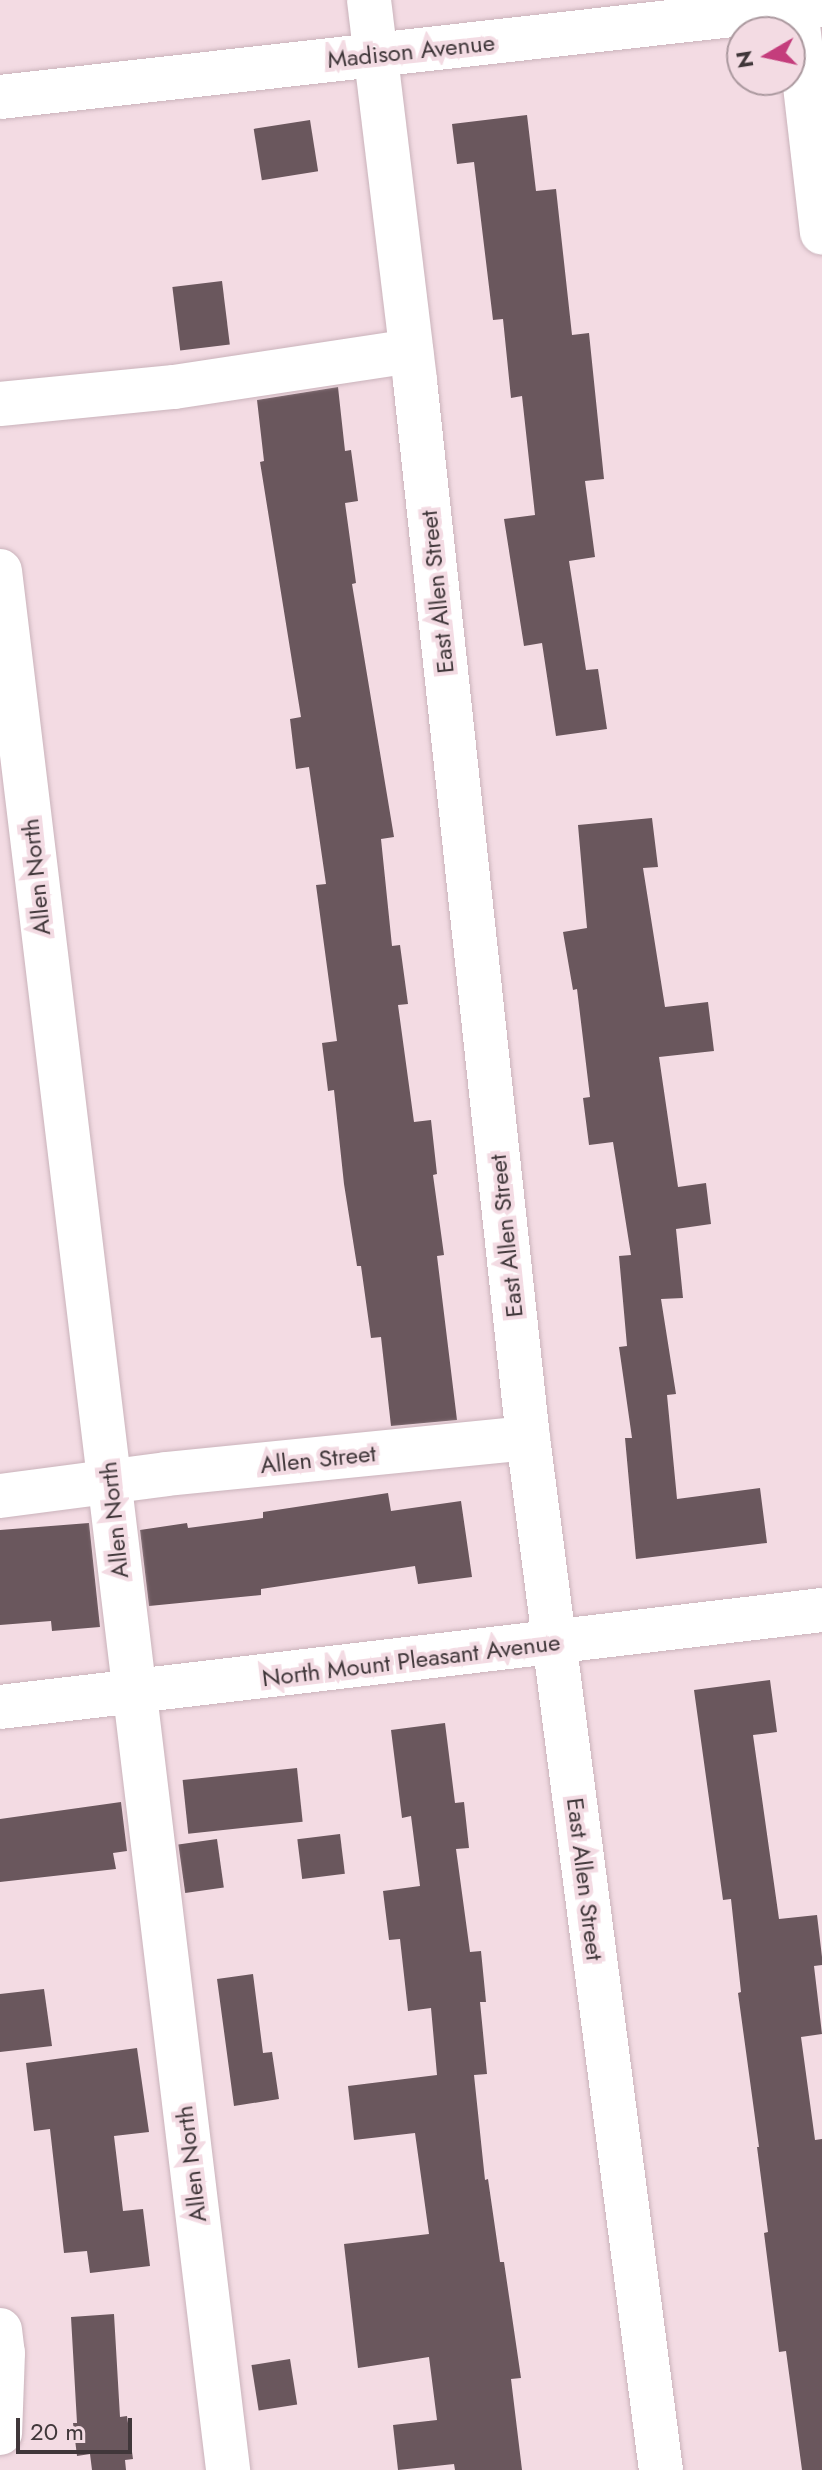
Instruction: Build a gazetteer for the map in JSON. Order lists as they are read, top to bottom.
{
  "streets": {
    "street": [
      "Madison Avenue",
      "East Allen Street",
      "Allen North",
      "Allen Street",
      "North Mount Pleasant Avenue"
    ]
  },
  "crossings": [
    ["Madison Avenue", "East Allen Street"],
    ["East Allen Street", "Allen Street"],
    ["East Allen Street", "North Mount Pleasant Avenue"],
    ["Allen North", "Allen Street"],
    ["Allen North", "North Mount Pleasant Avenue"]
  ],
  "scale_bar": "20 m",
  "north": "left"
}
